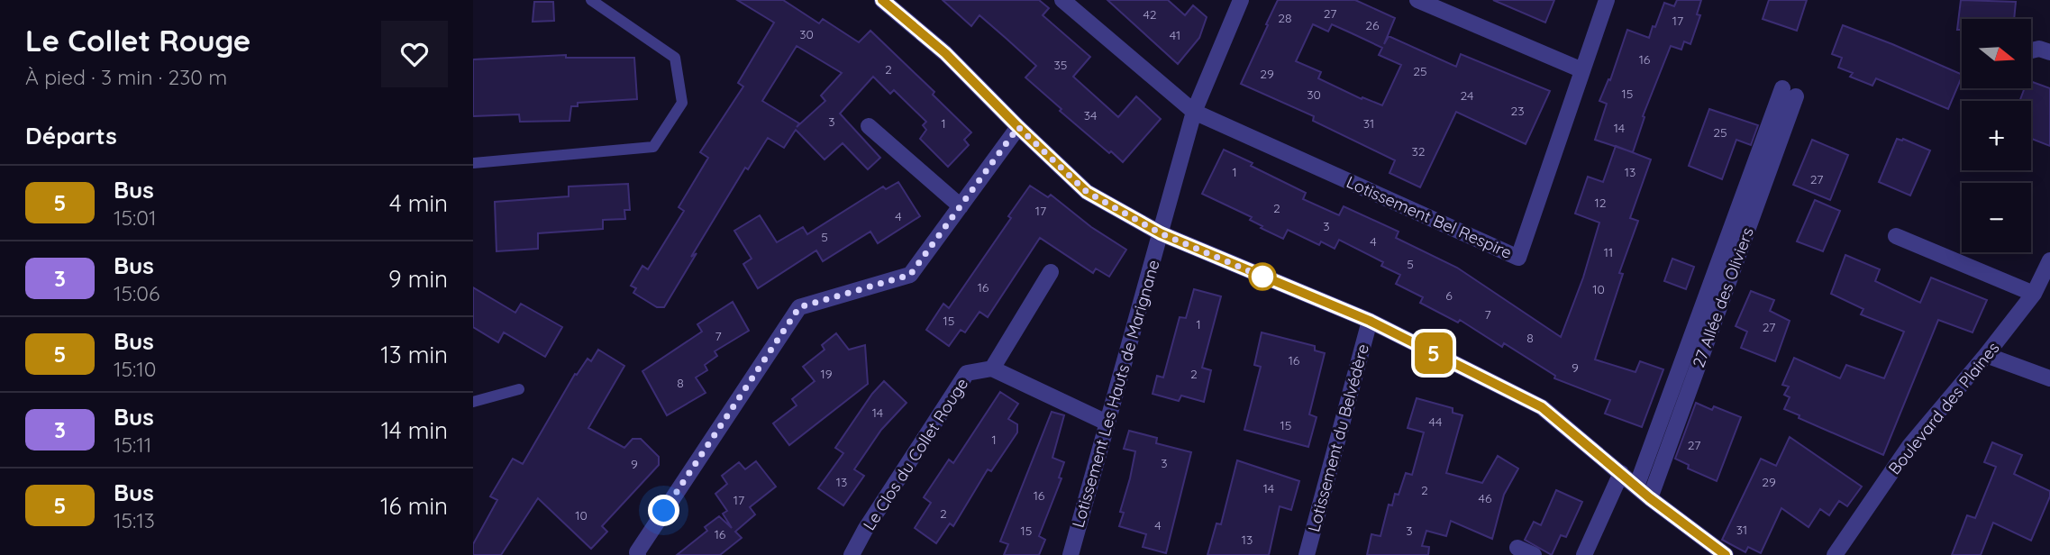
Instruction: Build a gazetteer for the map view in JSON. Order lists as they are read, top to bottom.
{
  "streets": {
    "street": [
      "Lotissement Bel Respire",
      "27 Allée des Oliviers",
      "Lotissement Les Hauts de Marignane",
      "Boulevard des Plaines",
      "Lotissement du Belvédère",
      "Le Clos du Collet Rouge"
    ]
  },
  "lines": ["bus line 5"],
  "house_numbers": [
    "27",
    "42",
    "28",
    "17",
    "26",
    "30",
    "41",
    "16",
    "35",
    "2",
    "25",
    "29",
    "15",
    "30",
    "24",
    "23",
    "34",
    "3",
    "1",
    "31",
    "14",
    "25",
    "32",
    "1",
    "13",
    "27",
    "12",
    "2",
    "17",
    "4",
    "3",
    "5",
    "4",
    "11",
    "5",
    "16",
    "10",
    "6",
    "7",
    "15",
    "1",
    "27",
    "7",
    "8",
    "16",
    "9",
    "19",
    "2",
    "8",
    "14",
    "44",
    "15",
    "1",
    "27",
    "3",
    "9",
    "13",
    "29",
    "14",
    "2",
    "16",
    "46",
    "17",
    "2",
    "10",
    "4",
    "31",
    "15",
    "3",
    "16",
    "13"
  ],
  "north": "right",
  "page": {
    "heading": [
      ["Le Collet Rouge", "À pied · 3 min · 230 m"],
      "Départs"
    ],
    "on_map": "5",
    "map_buttons": ["+", "−"],
    "list": [
      {
        "mark": "5",
        "name": "Bus",
        "note": "15:01",
        "value": "4 min"
      },
      {
        "mark": "3",
        "name": "Bus",
        "note": "15:06",
        "value": "9 min"
      },
      {
        "mark": "5",
        "name": "Bus",
        "note": "15:10",
        "value": "13 min"
      },
      {
        "mark": "3",
        "name": "Bus",
        "note": "15:11",
        "value": "14 min"
      },
      {
        "mark": "5",
        "name": "Bus",
        "note": "15:13",
        "value": "16 min"
      }
    ]
  }
}
